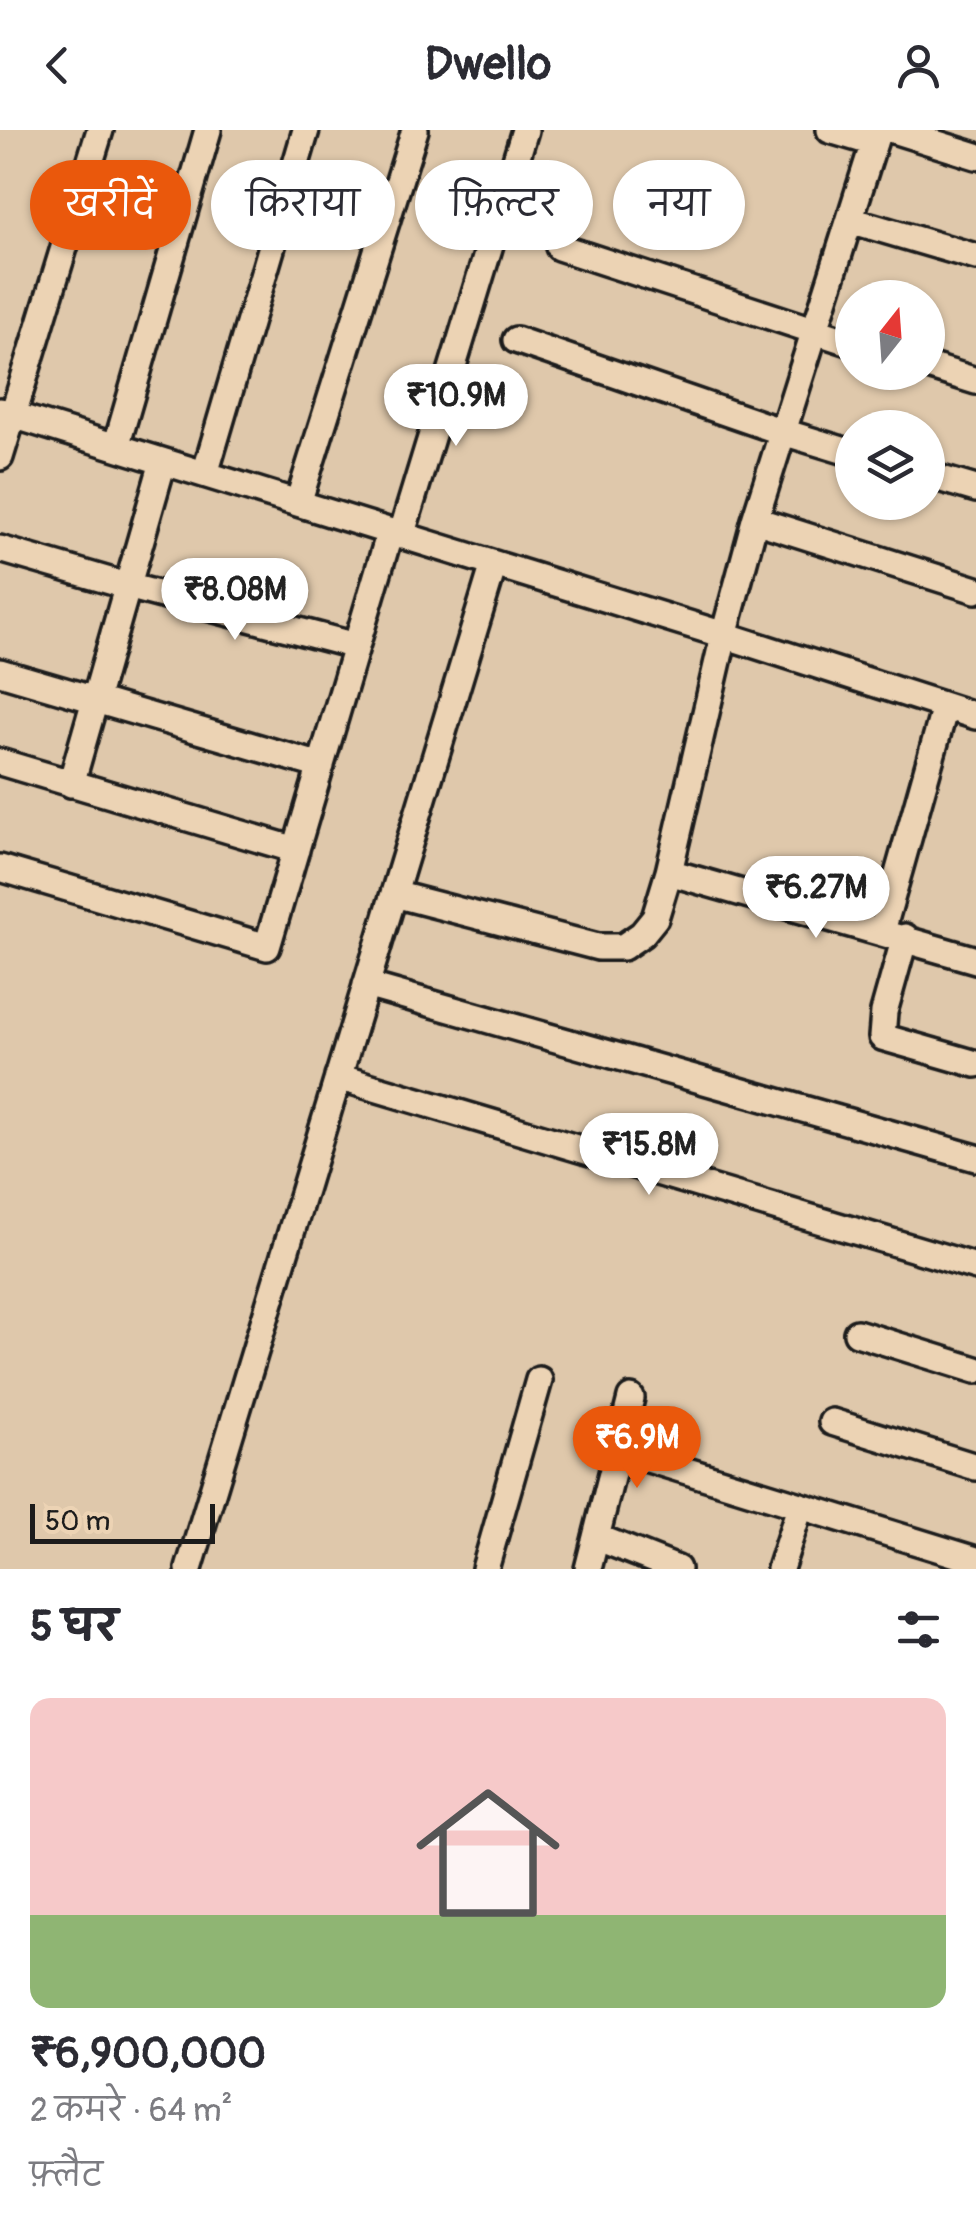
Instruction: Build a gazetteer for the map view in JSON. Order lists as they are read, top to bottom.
{
  "scale_bar": "50 m",
  "north": "top",
  "page": {
    "header": "Dwello",
    "chip": [
      "खरीदें",
      "किराया",
      "फ़िल्टर",
      "नया"
    ],
    "price": [
      "₹10.9M",
      "₹8.08M",
      "₹6.27M",
      "₹15.8M",
      "₹6.9M"
    ],
    "scale": "50 m",
    "heading": "5 घर",
    "list": [
      {
        "name": "₹6,900,000",
        "note": "2 कमरे · 64 m² · फ़्लैट"
      }
    ]
  }
}
